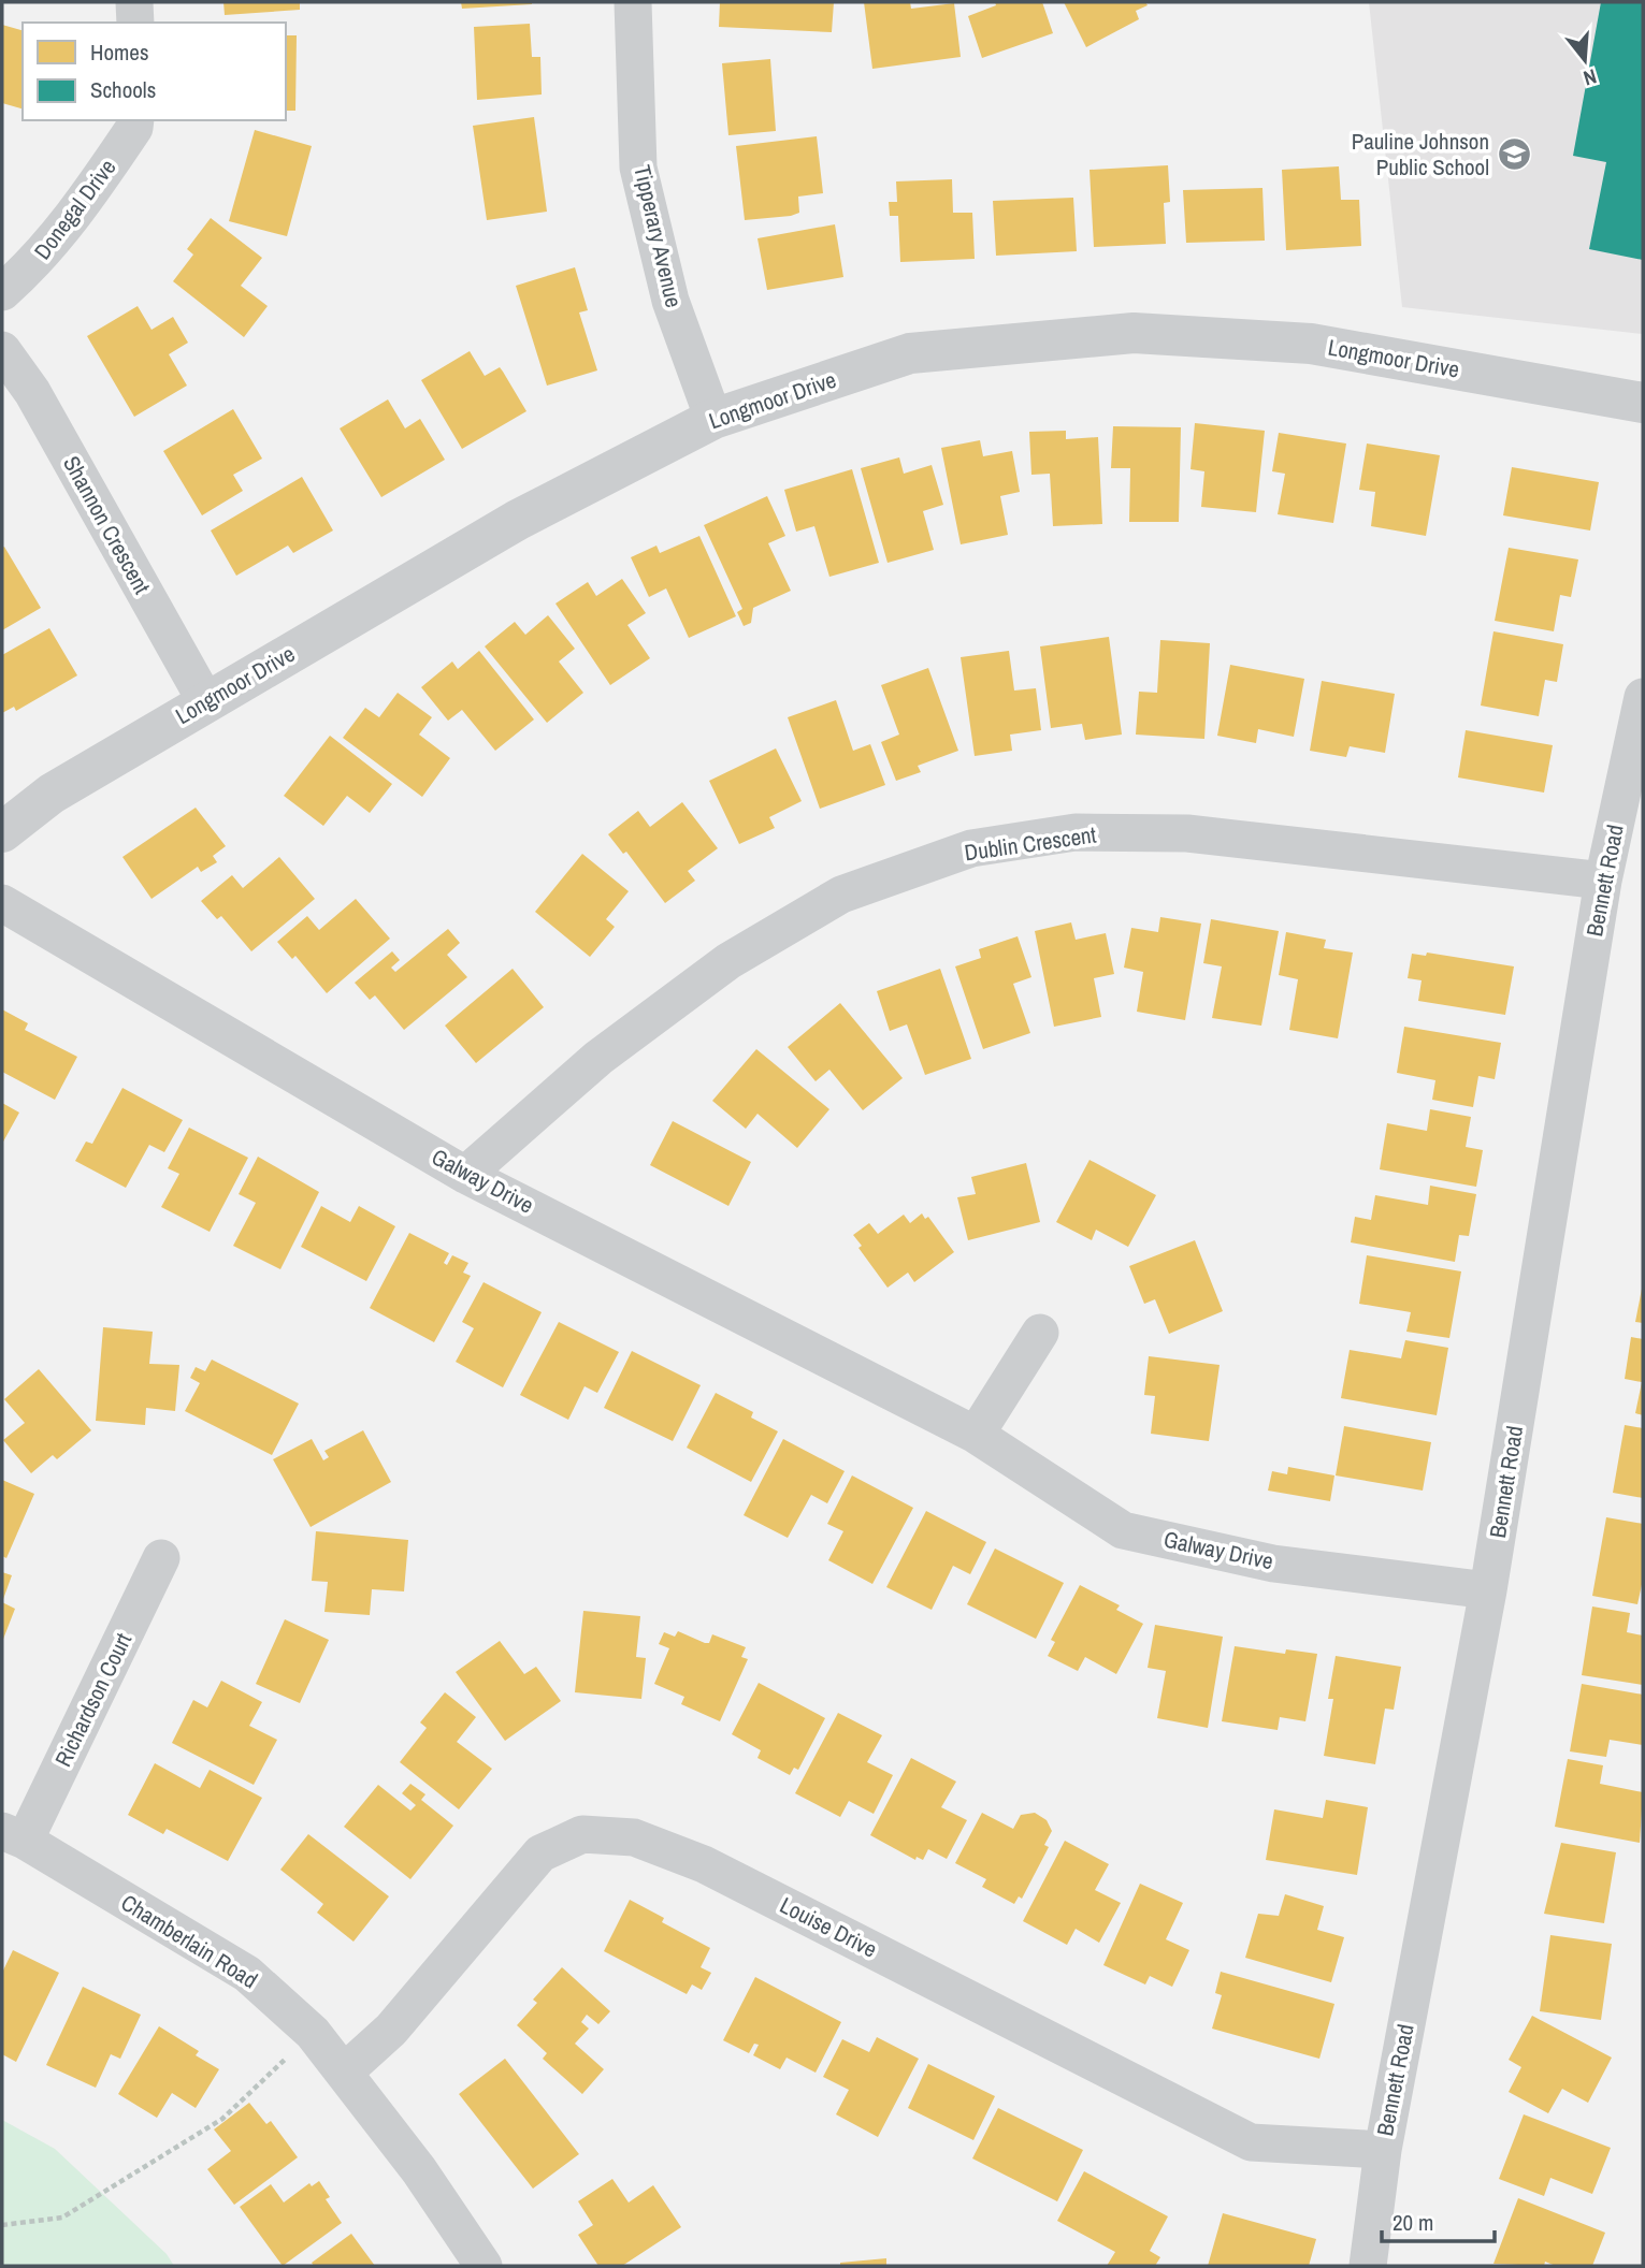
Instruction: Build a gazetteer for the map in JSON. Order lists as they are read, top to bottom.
{
  "streets": {
    "street": [
      "Donegal Drive",
      "Tipperary Avenue",
      "Longmoor Drive",
      "Shannon Crescent",
      "Dublin Crescent",
      "Bennett Road",
      "Galway Drive",
      "Richardson Court",
      "Louise Drive",
      "Chamberlain Road"
    ]
  },
  "crossings": [
    ["Tipperary Avenue", "Longmoor Drive"],
    ["Longmoor Drive", "Shannon Crescent"],
    ["Dublin Crescent", "Bennett Road"],
    ["Dublin Crescent", "Galway Drive"],
    ["Bennett Road", "Galway Drive"],
    ["Bennett Road", "Louise Drive"],
    ["Richardson Court", "Chamberlain Road"],
    ["Louise Drive", "Chamberlain Road"]
  ],
  "places": {
    "school or university": ["Pauline Johnson Public School"]
  },
  "legend": ["Homes", "Schools"],
  "scale_bar": "20 m",
  "north": "bottom"
}
